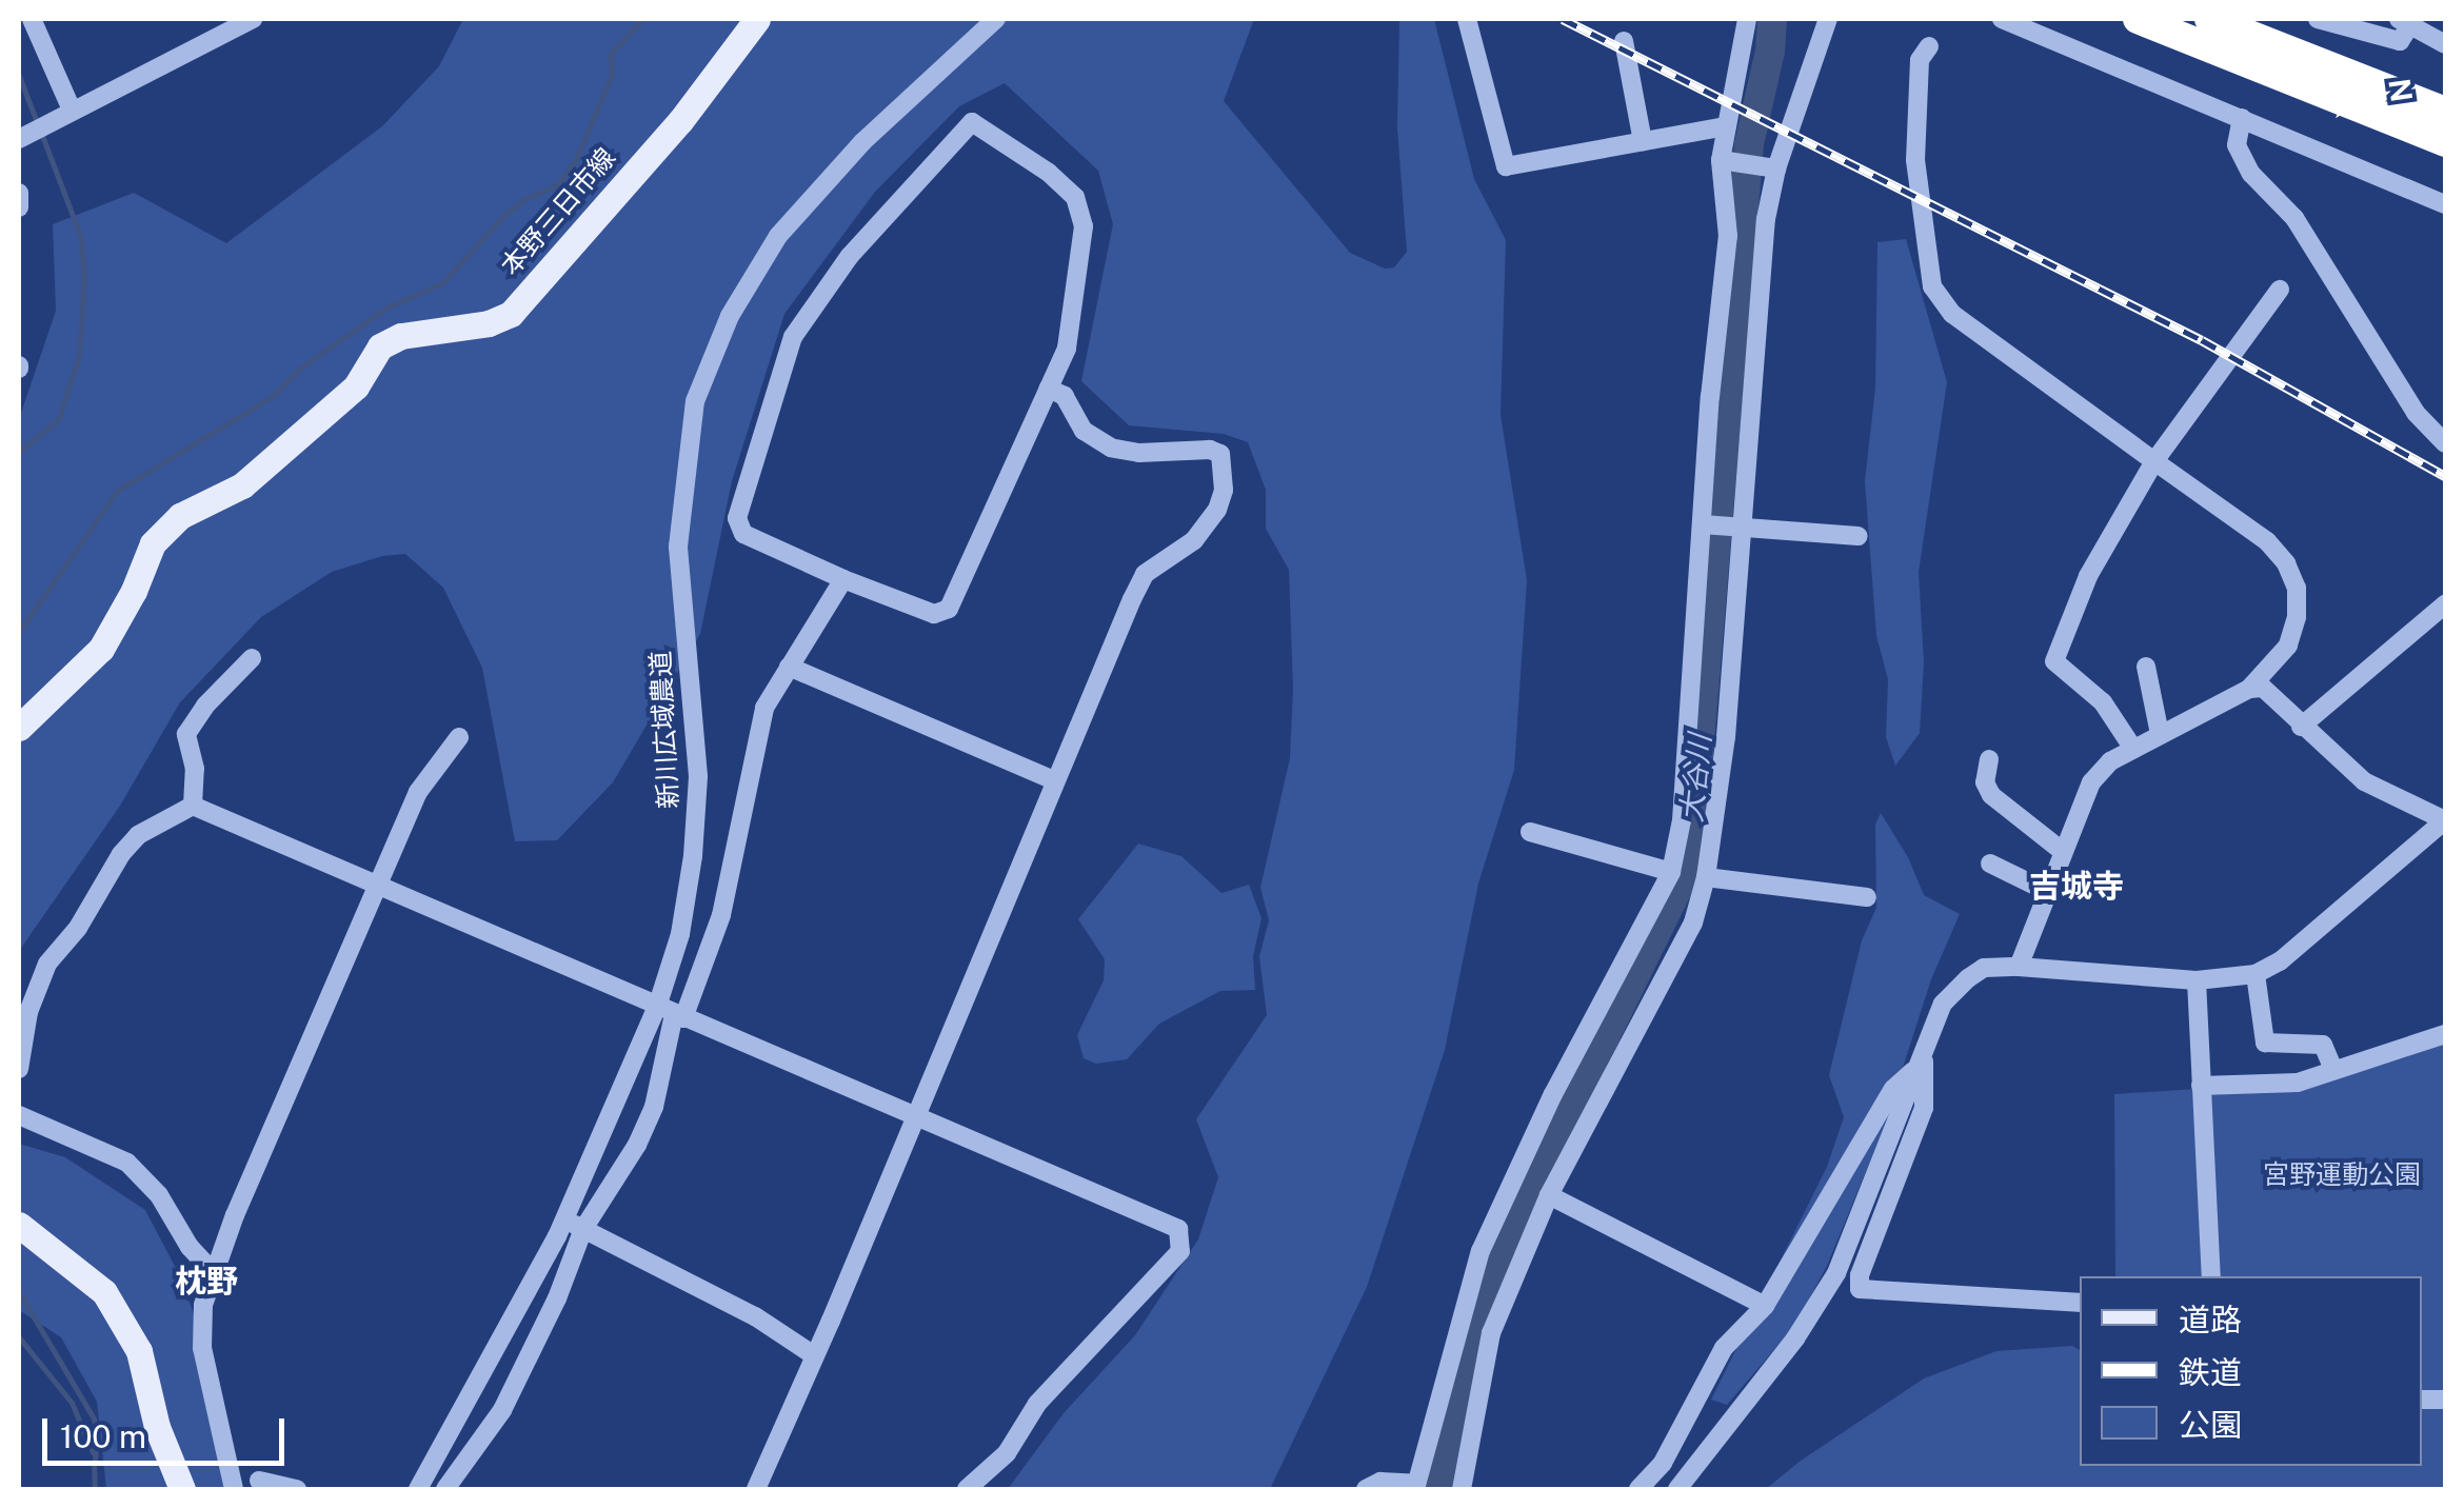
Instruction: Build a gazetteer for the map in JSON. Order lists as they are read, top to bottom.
{
  "streets": {
    "main road": ["本野三日市線"],
    "street": ["新川広域農道"]
  },
  "districts": ["吉城寺", "枕野"],
  "water": ["大谷川"],
  "parks": ["宮野運動公園"],
  "legend": ["道路", "鉄道", "公園"],
  "scale_bar": "100 m",
  "north": "right"
}
